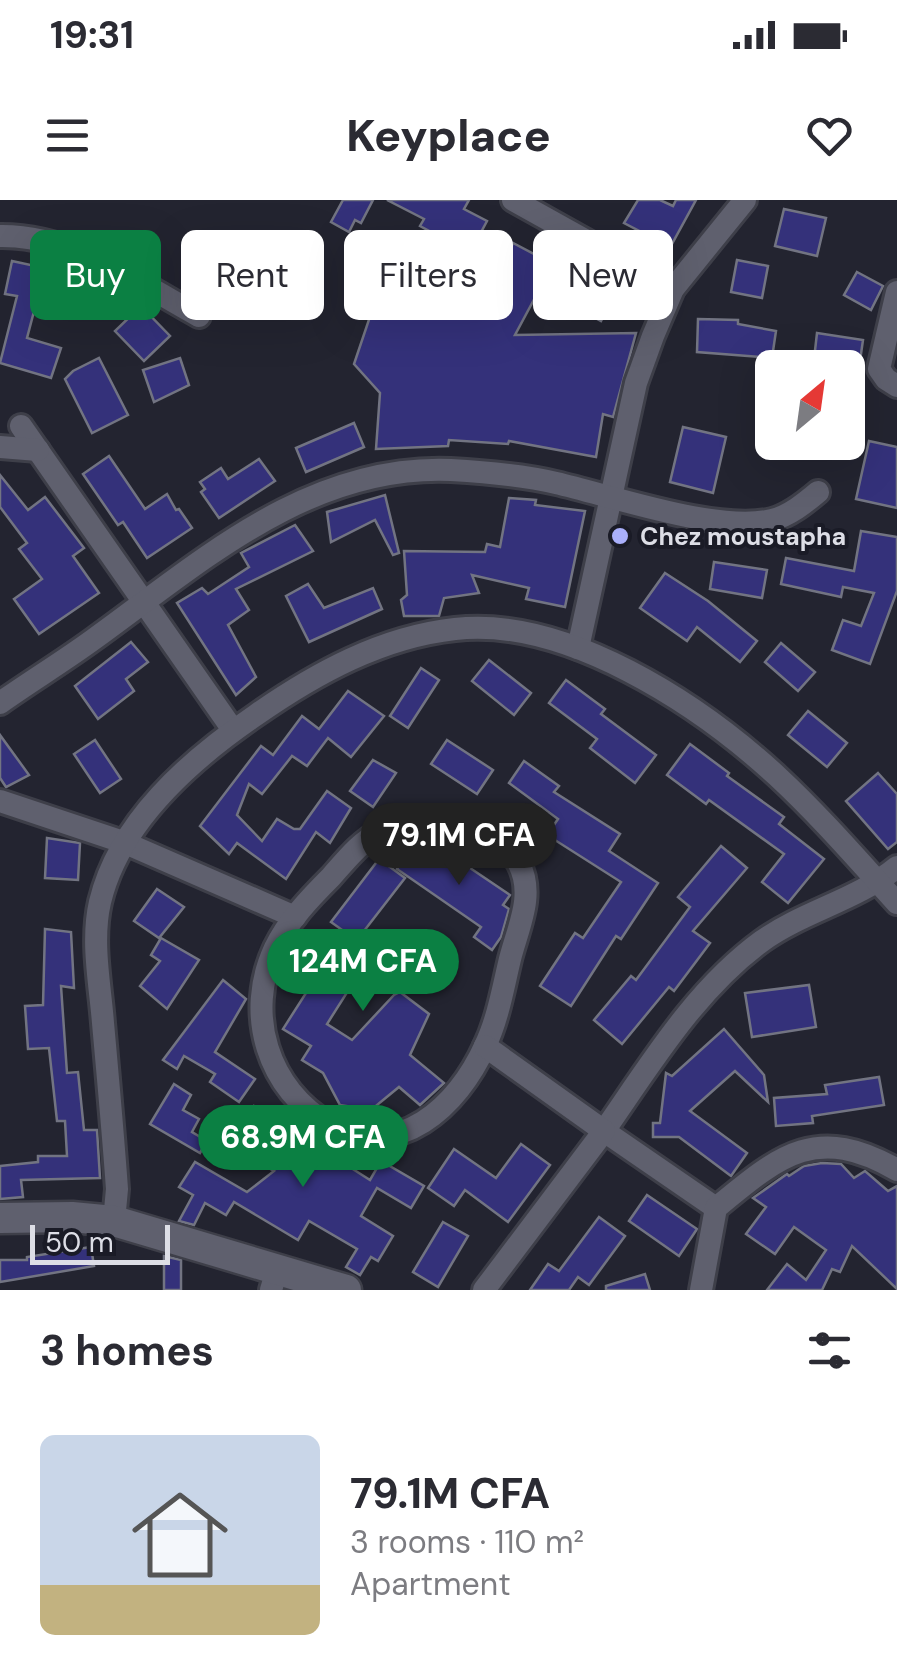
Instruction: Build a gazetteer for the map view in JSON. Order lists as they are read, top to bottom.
{
  "places": ["Chez moustapha"],
  "scale_bar": "50 m",
  "north": "top right",
  "page": {
    "status": "19:31",
    "header": "Keyplace",
    "chip": [
      "Buy",
      "Rent",
      "Filters",
      "New"
    ],
    "price": ["79.1M CFA", "124M CFA", "68.9M CFA"],
    "scale": "50 m",
    "heading": "3 homes",
    "list": [
      {
        "name": "79.1M CFA",
        "note": "3 rooms · 110 m² · Apartment"
      }
    ]
  }
}
